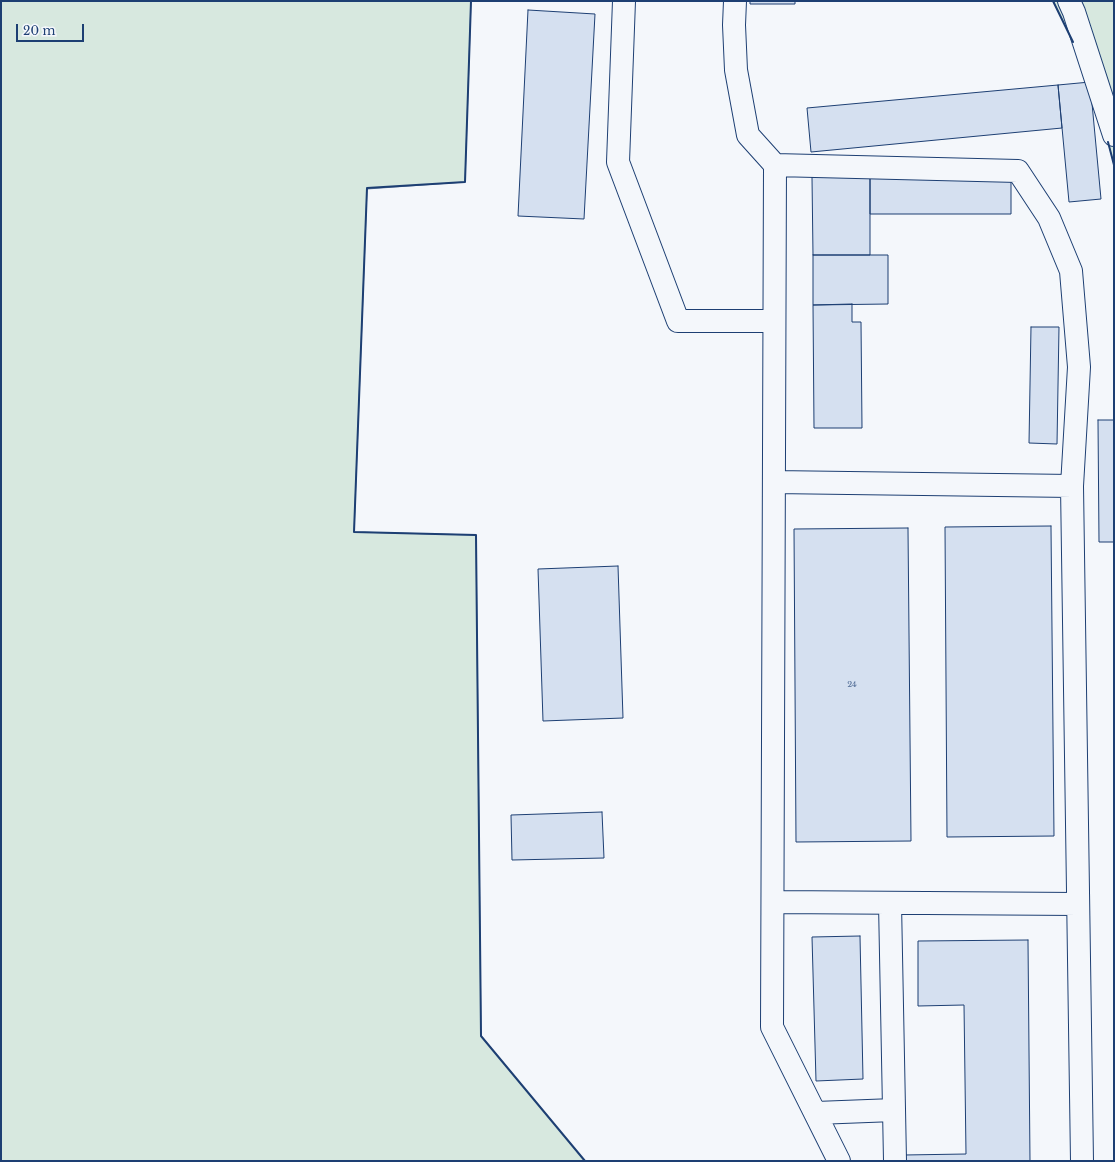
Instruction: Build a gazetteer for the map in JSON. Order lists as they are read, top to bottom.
{
  "house_numbers": ["24"],
  "scale_bar": "20 m"
}
